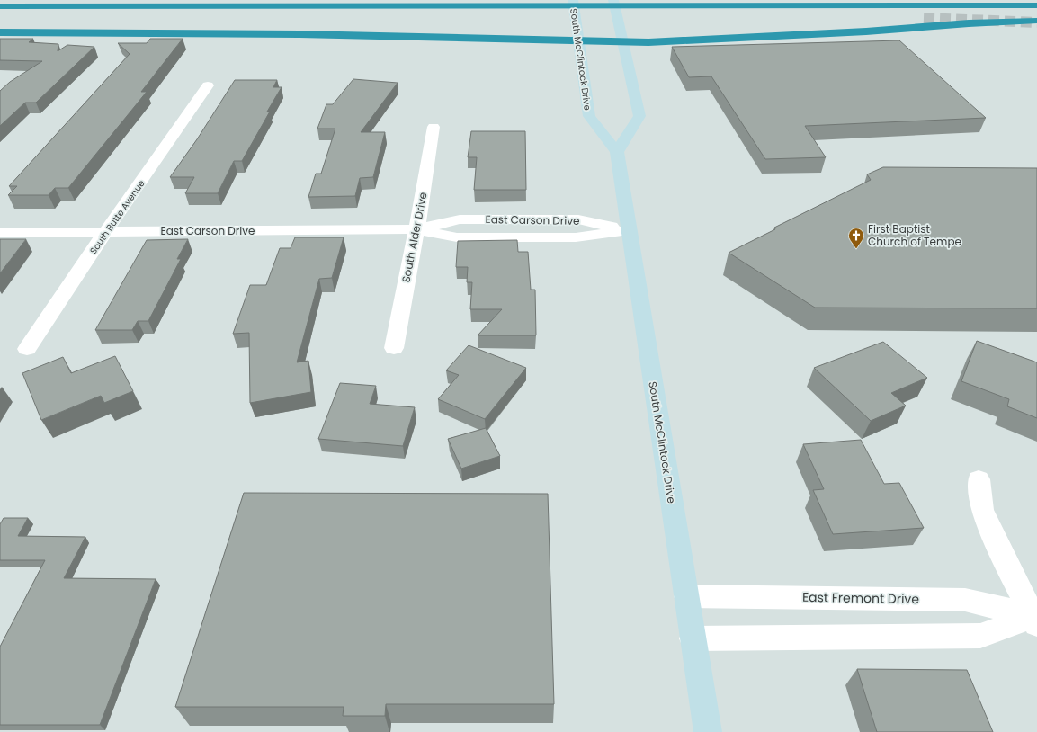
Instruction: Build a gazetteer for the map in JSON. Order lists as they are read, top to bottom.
{
  "streets": {
    "main road": ["South McClintock Drive"],
    "street": [
      "South Butte Avenue",
      "East Carson Drive",
      "South Alder Drive",
      "East Fremont Drive"
    ]
  },
  "crossings": [
    ["South McClintock Drive", "East Carson Drive"],
    ["South McClintock Drive", "East Fremont Drive"],
    ["South Butte Avenue", "East Carson Drive"],
    ["East Carson Drive", "South Alder Drive"]
  ],
  "places": {
    "church": ["First Baptist Church of Tempe"]
  }
}
